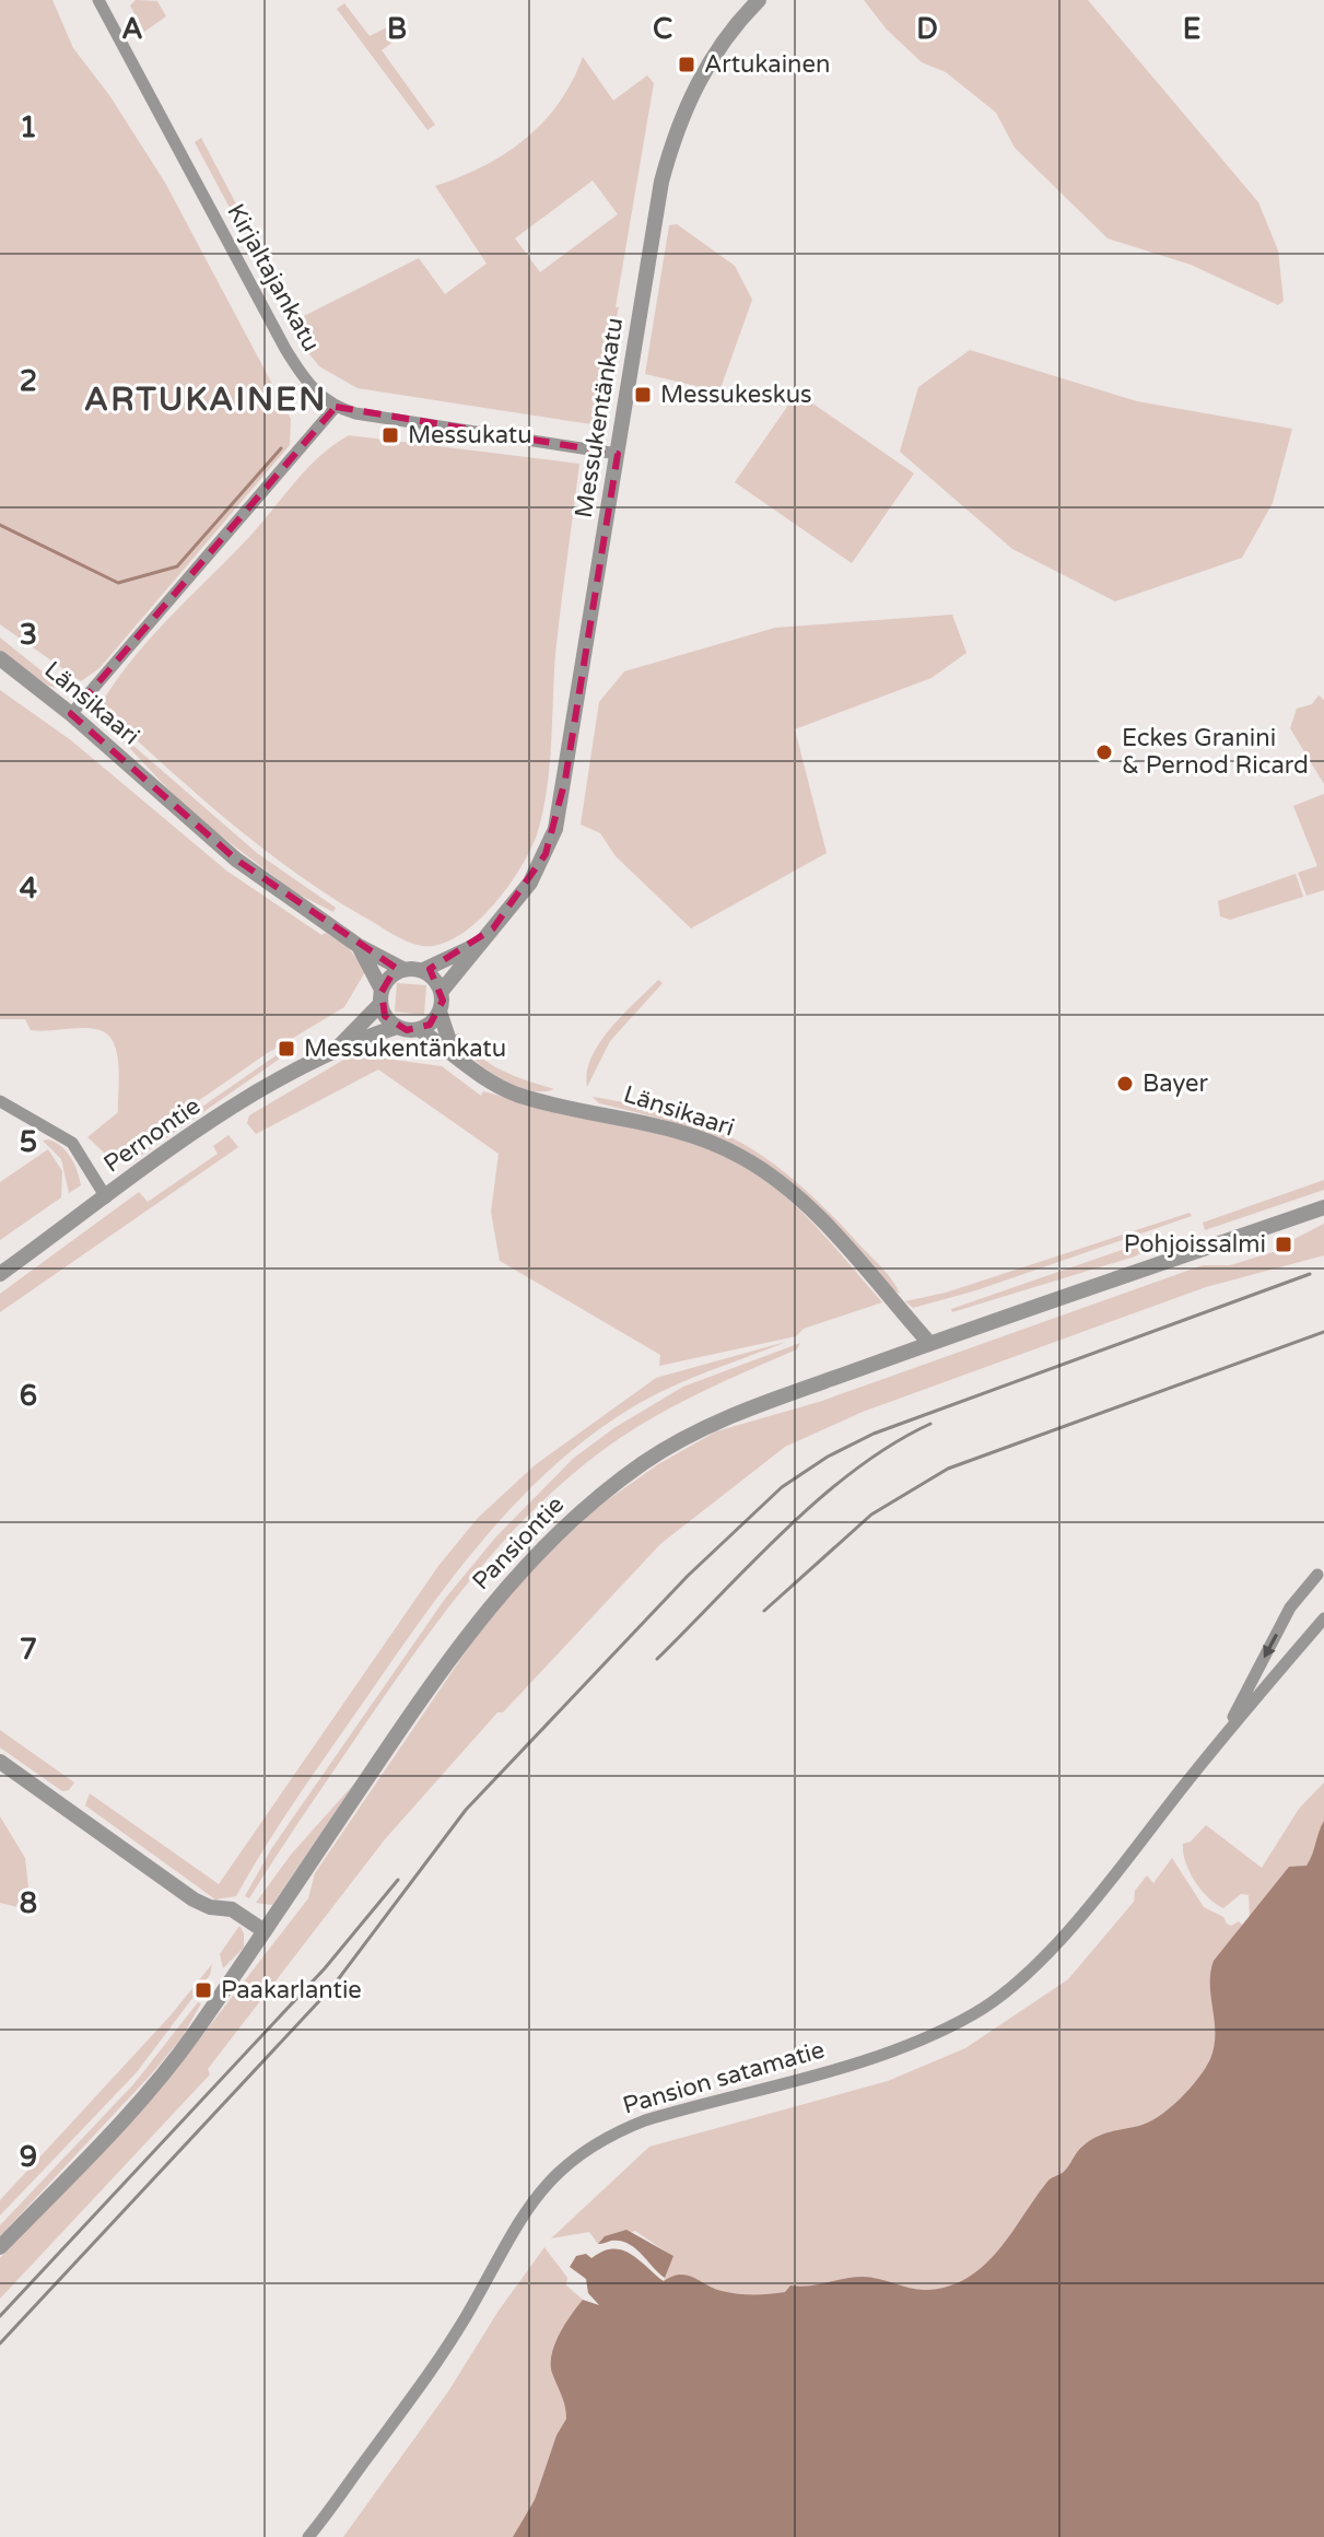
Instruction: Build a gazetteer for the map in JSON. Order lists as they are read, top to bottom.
{
  "streets": {
    "street": [
      "Kirjaltajankatu",
      "Messukentänkatu",
      "Länsikaari",
      "Pernontie",
      "Pansiontie",
      "Pansion satamatie"
    ]
  },
  "crossings": [
    ["Kirjaltajankatu", "Messukentänkatu"],
    ["Messukentänkatu", "Länsikaari"],
    ["Messukentänkatu", "Pernontie"],
    ["Länsikaari", "Pernontie"],
    ["Länsikaari", "Pansiontie"]
  ],
  "districts": ["ARTUKAINEN"],
  "places": {
    "transit": [
      "Artukainen",
      "Messukeskus",
      "Messukatu",
      "Messukentänkatu",
      "Pohjoissalmi",
      "Paakarlantie"
    ],
    "other": ["Eckes Granini & Pernod Ricard", "Bayer"]
  },
  "grid": {
    "columns": [
      "A",
      "B",
      "C",
      "D",
      "E"
    ],
    "rows": [
      "1",
      "2",
      "3",
      "4",
      "5",
      "6",
      "7",
      "8",
      "9"
    ]
  }
}
